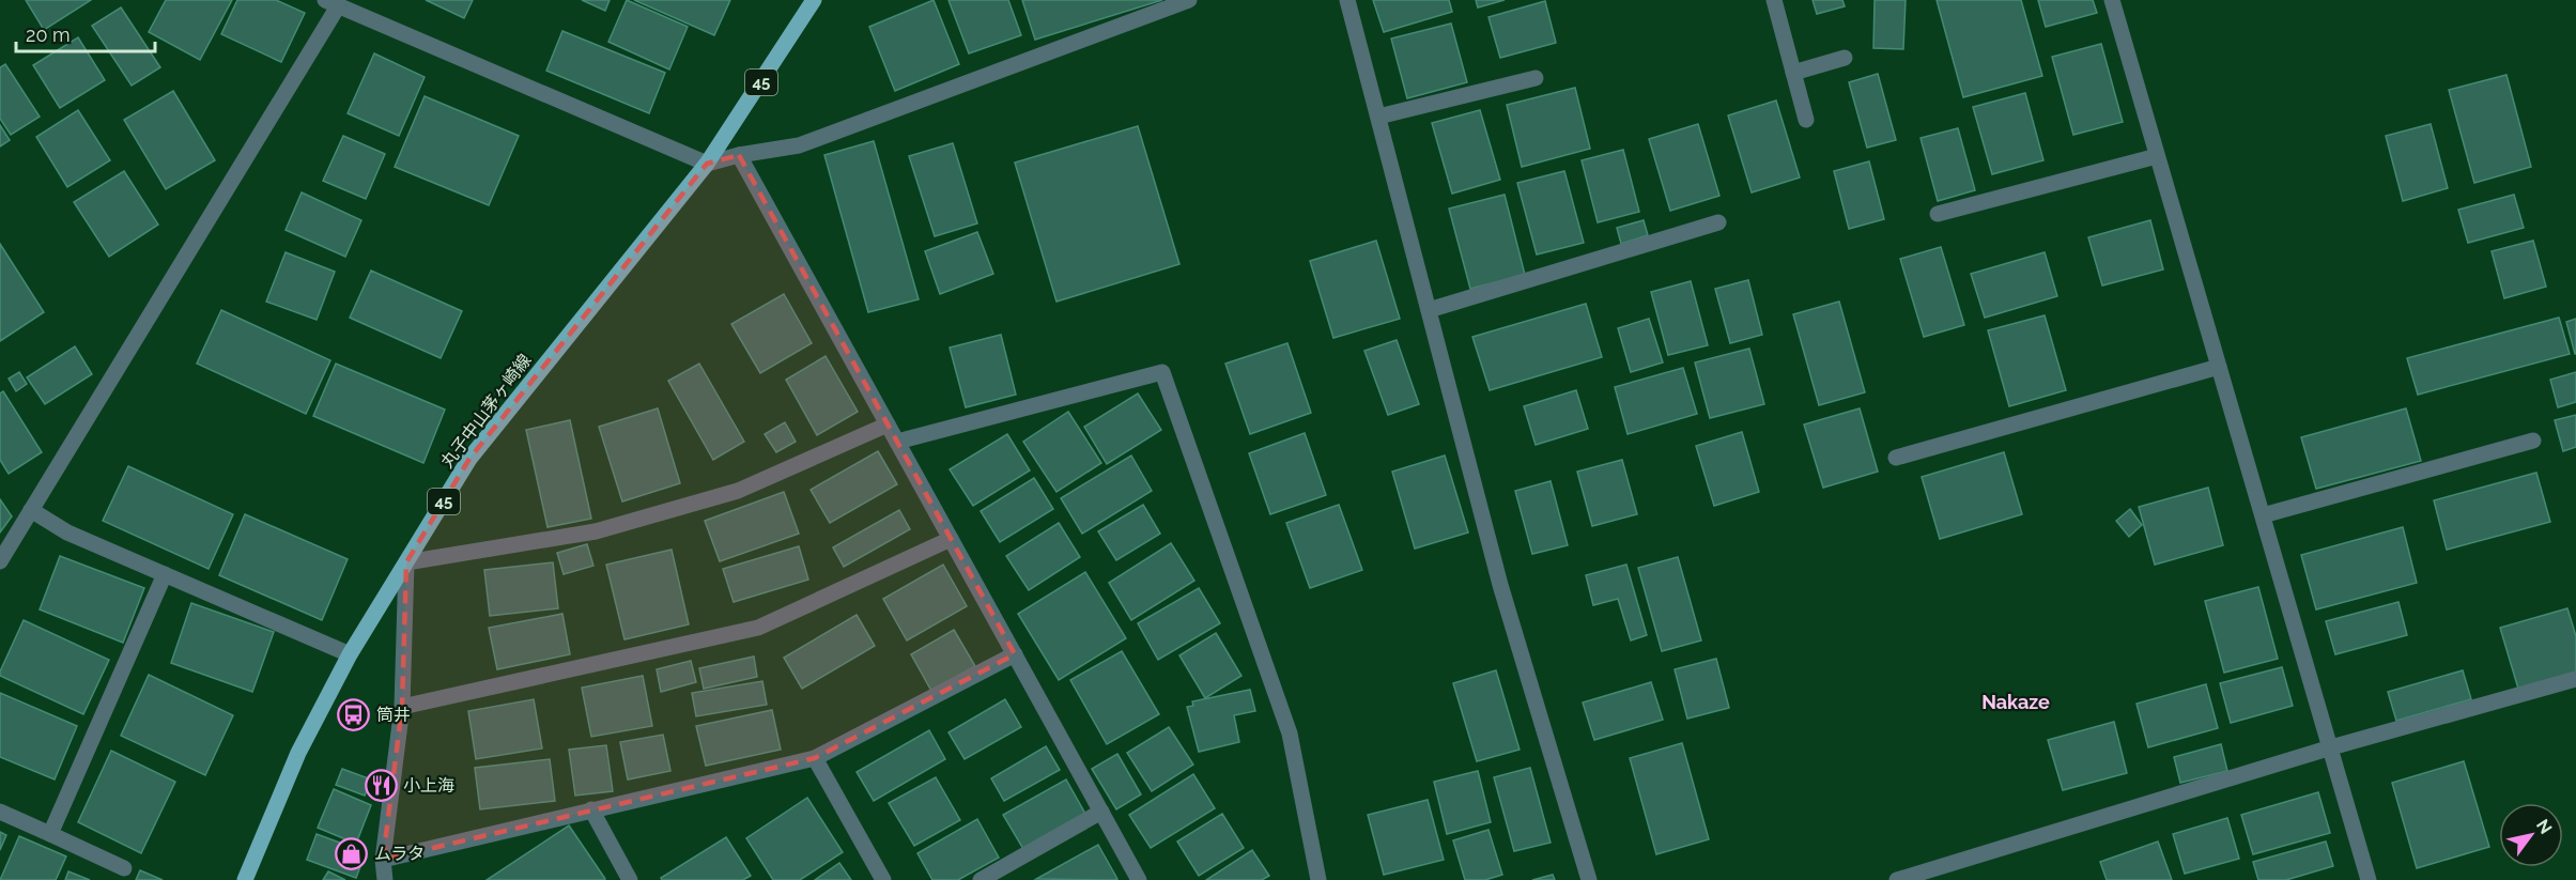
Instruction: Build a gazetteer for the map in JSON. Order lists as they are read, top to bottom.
{
  "streets": {
    "main road": ["45", "丸子中山茅ヶ崎線"]
  },
  "districts": ["Nakaze"],
  "places": {
    "bus stop": ["筒井"],
    "restaurant": ["小上海"],
    "shop": ["ムラタ"]
  },
  "scale_bar": "20 m",
  "north": "top right"
}
